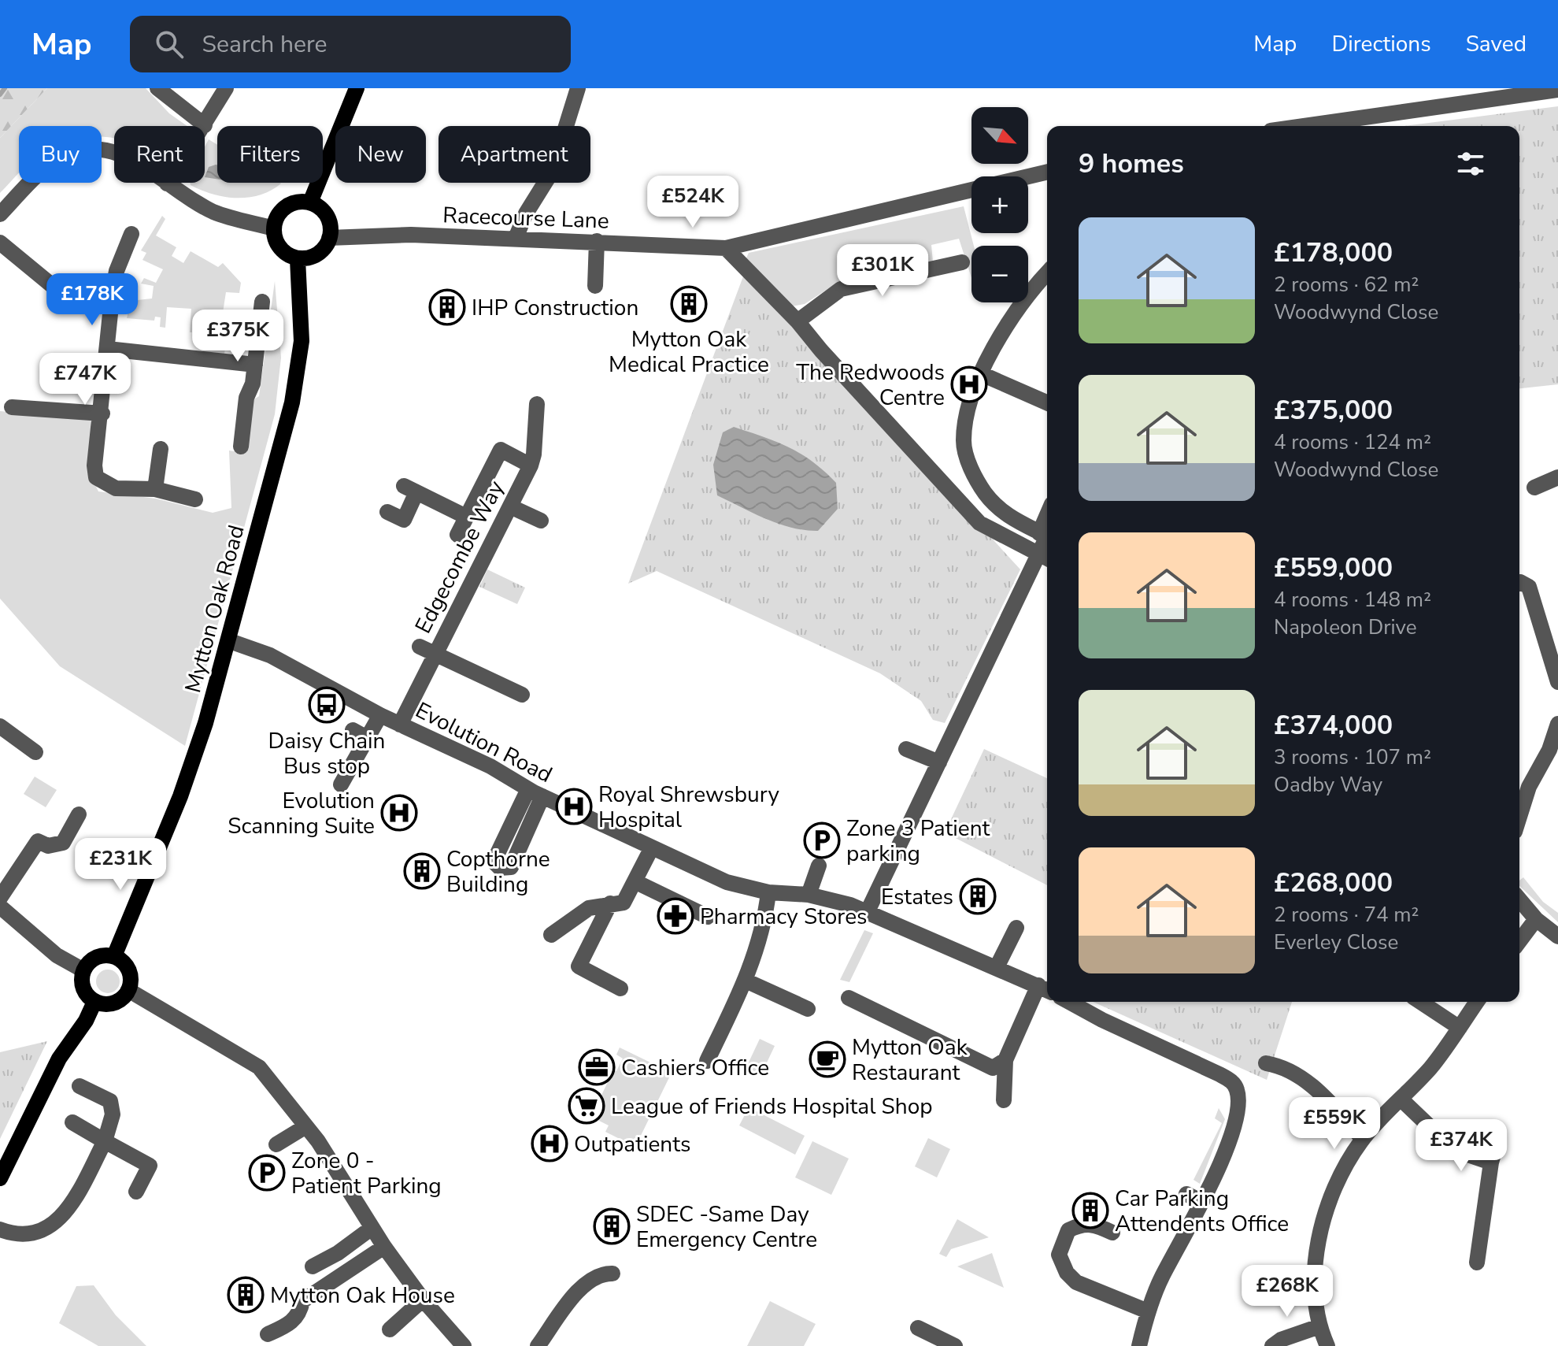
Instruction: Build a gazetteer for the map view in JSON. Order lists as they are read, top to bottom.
{
  "streets": {
    "main road": ["Mytton Oak Road"],
    "street": ["Racecourse Lane", "Edgecombe Way", "Evolution Road"]
  },
  "crossings": [
    ["Racecourse Lane", "Mytton Oak Road"],
    ["Edgecombe Way", "Evolution Road"],
    ["Mytton Oak Road", "Evolution Road"]
  ],
  "places": {
    "building": [
      "Mytton Oak Medical Practice",
      "IHP Construction",
      "Copthorne Building",
      "Estates",
      "Car Parking Attendents Office",
      "SDEC -Same Day Emergency Centre",
      "Mytton Oak House"
    ],
    "hospital": [
      "The Redwoods Centre",
      "Royal Shrewsbury Hospital",
      "Evolution Scanning Suite",
      "Outpatients"
    ],
    "bus stop": ["Daisy Chain Bus stop"],
    "parking": ["Zone 3 Patient parking", "Zone 0 - Patient Parking"],
    "pharmacy": ["Pharmacy Stores"],
    "cafe": ["Mytton Oak Restaurant"],
    "office": ["Cashiers Office"],
    "supermarket": ["League of Friends Hospital Shop"]
  },
  "north": "bottom right",
  "page": {
    "header": "Map",
    "search": "Search here",
    "nav": ["Map", "Directions", "Saved"],
    "map_buttons": ["+", "−"],
    "chip": [
      "Buy",
      "Rent",
      "Filters",
      "New",
      "Apartment"
    ],
    "heading": "9 homes",
    "price": [
      "£524K",
      "£301K",
      "£178K",
      "£375K",
      "£747K",
      "£231K",
      "£559K",
      "£374K",
      "£268K"
    ],
    "list": [
      {
        "name": "£178,000",
        "note": "2 rooms · 62 m² · Woodwynd Close"
      },
      {
        "name": "£375,000",
        "note": "4 rooms · 124 m² · Woodwynd Close"
      },
      {
        "name": "£559,000",
        "note": "4 rooms · 148 m² · Napoleon Drive"
      },
      {
        "name": "£374,000",
        "note": "3 rooms · 107 m² · Oadby Way"
      },
      {
        "name": "£268,000",
        "note": "2 rooms · 74 m² · Everley Close"
      }
    ]
  }
}
